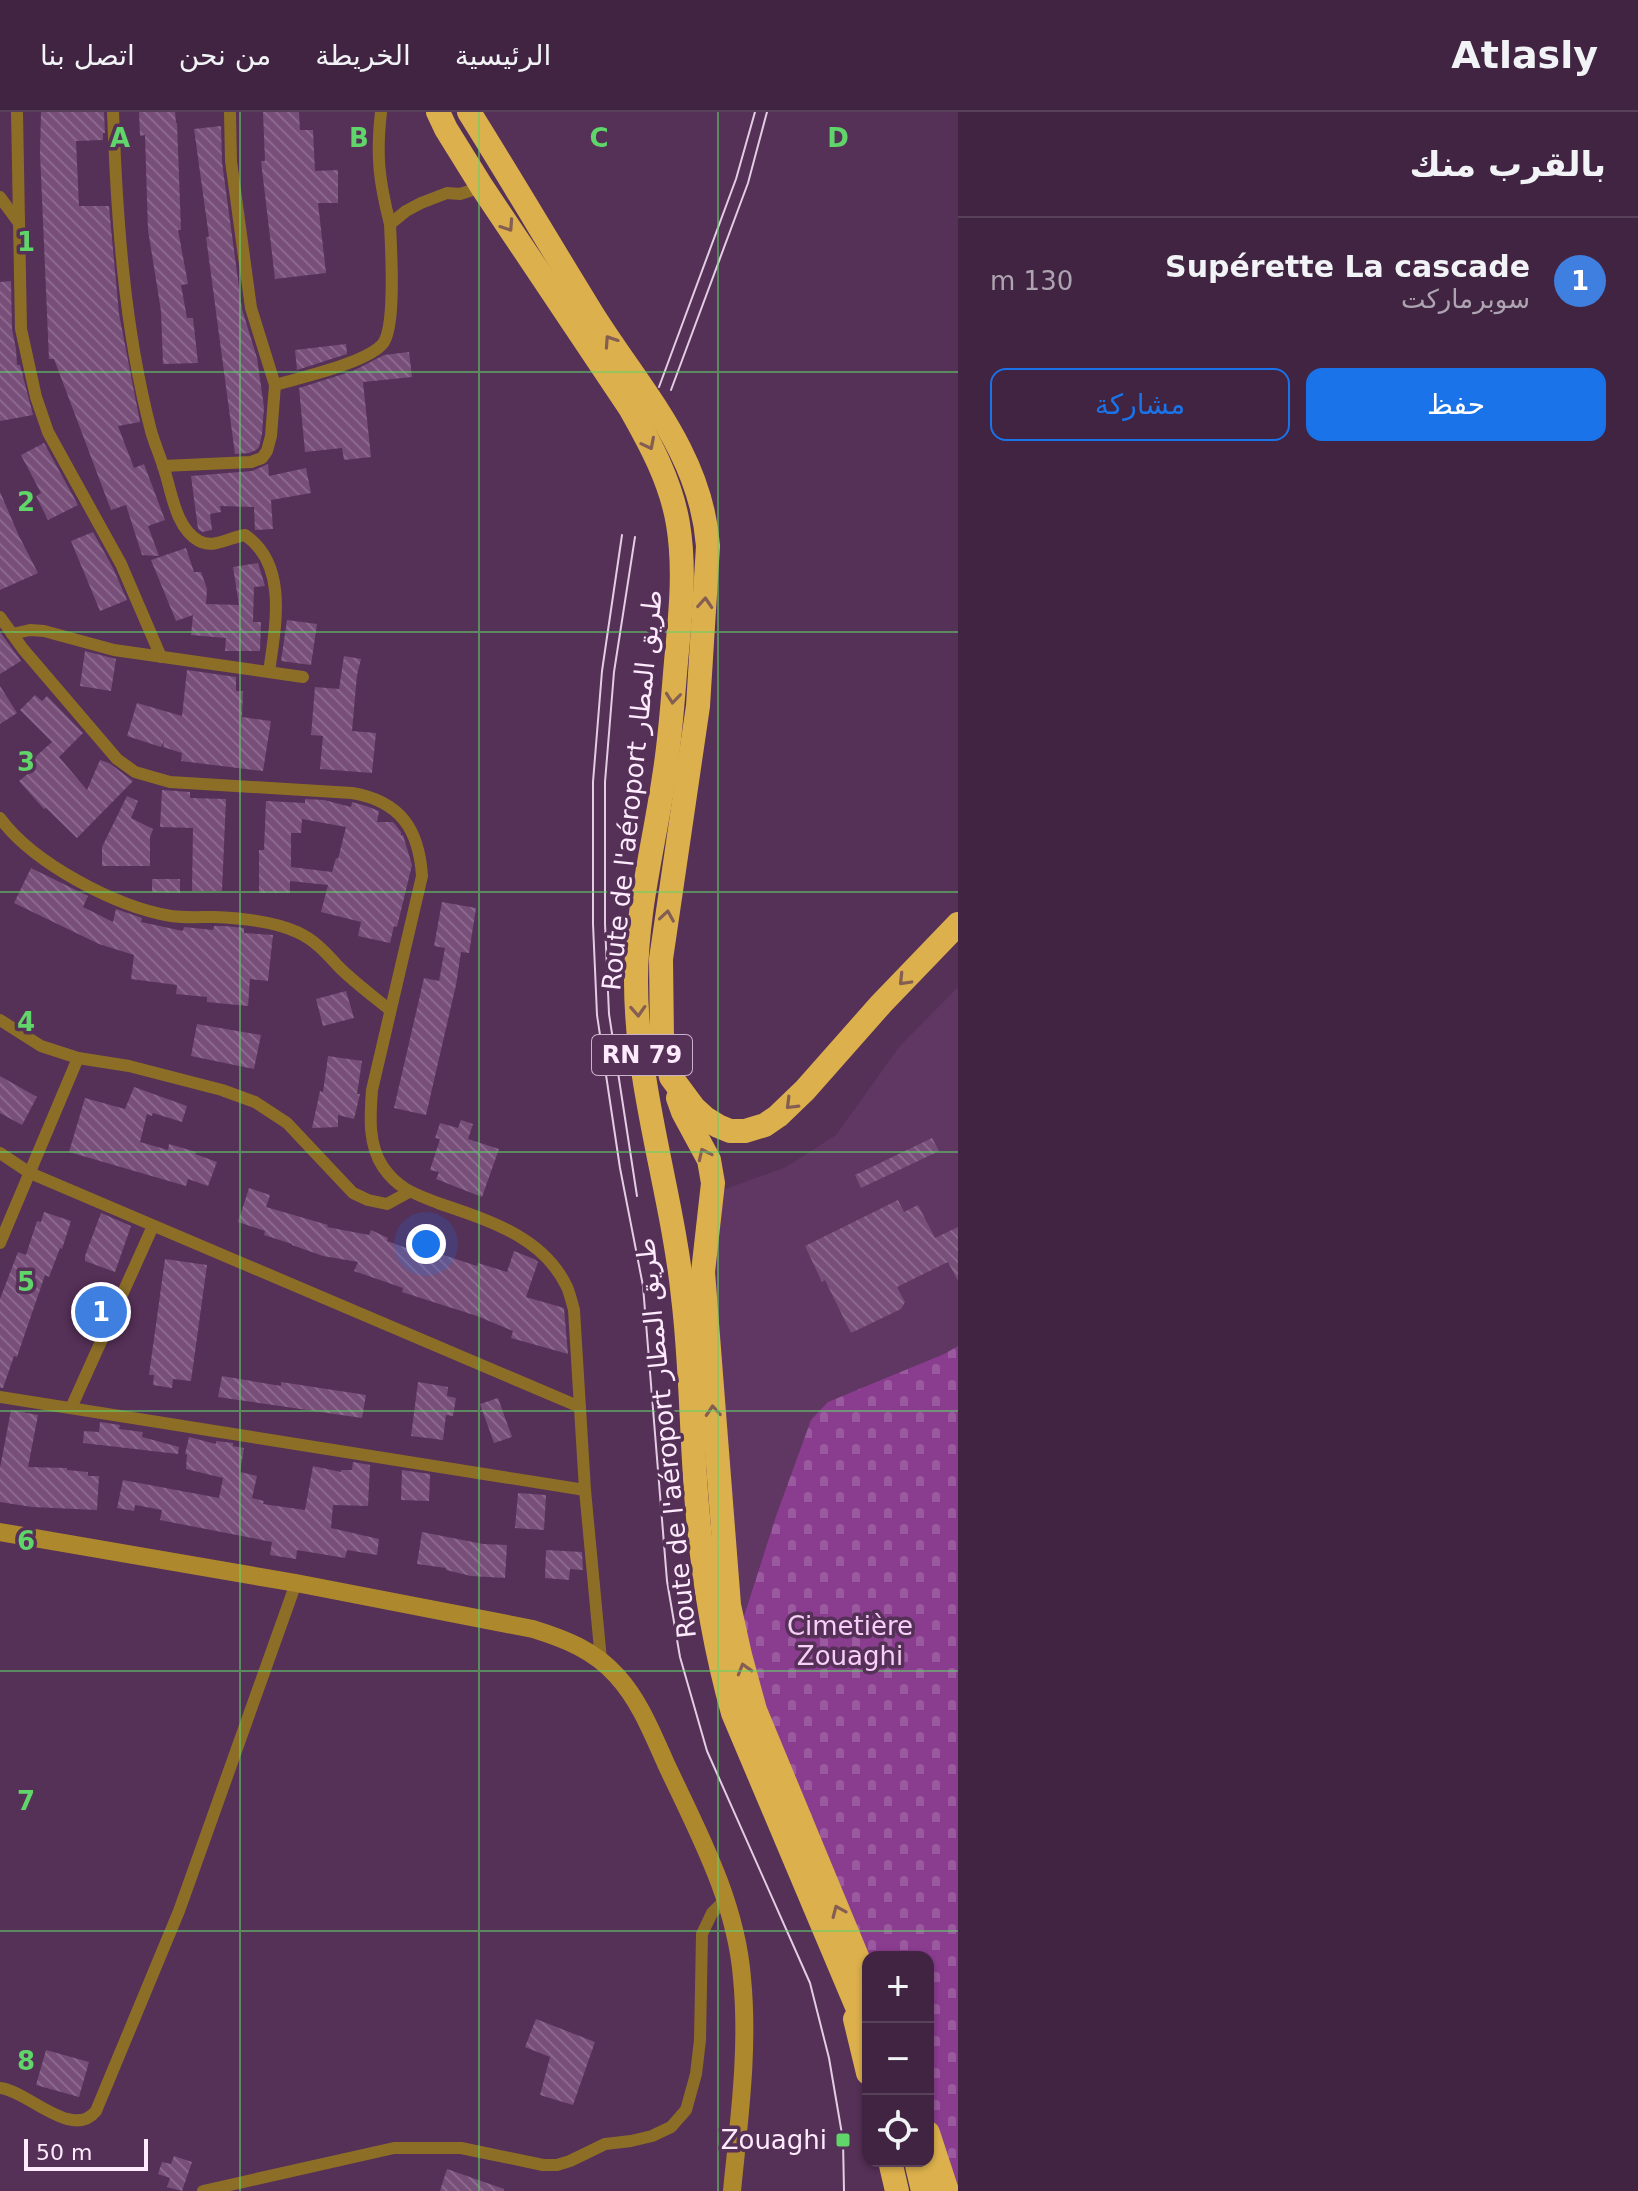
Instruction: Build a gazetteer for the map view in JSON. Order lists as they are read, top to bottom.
{
  "streets": {
    "highway": ["Route de l'aéroport طريق المطار", "RN 79"]
  },
  "crossings": [
    ["Route de l'aéroport طريق المطار", "RN 79"]
  ],
  "parks": ["Cimetière Zouaghi"],
  "places": {
    "transit": ["Zouaghi"]
  },
  "scale_bar": "50 m",
  "page": {
    "header": "Atlasly",
    "nav": [
      "الرئيسية",
      "الخريطة",
      "من نحن",
      "اتصل بنا"
    ],
    "heading": "بالقرب منك",
    "list": [
      {
        "mark": "1",
        "name": "Supérette La cascade",
        "note": "سوبرماركت",
        "value": "130 m"
      }
    ],
    "buttons": ["حفظ", "مشاركة"],
    "pins": "1",
    "map_buttons": ["+", "−"],
    "scale": "50 m"
  },
  "grid": {
    "columns": [
      "A",
      "B",
      "C",
      "D"
    ],
    "rows": [
      "1",
      "2",
      "3",
      "4",
      "5",
      "6",
      "7",
      "8"
    ]
  }
}
